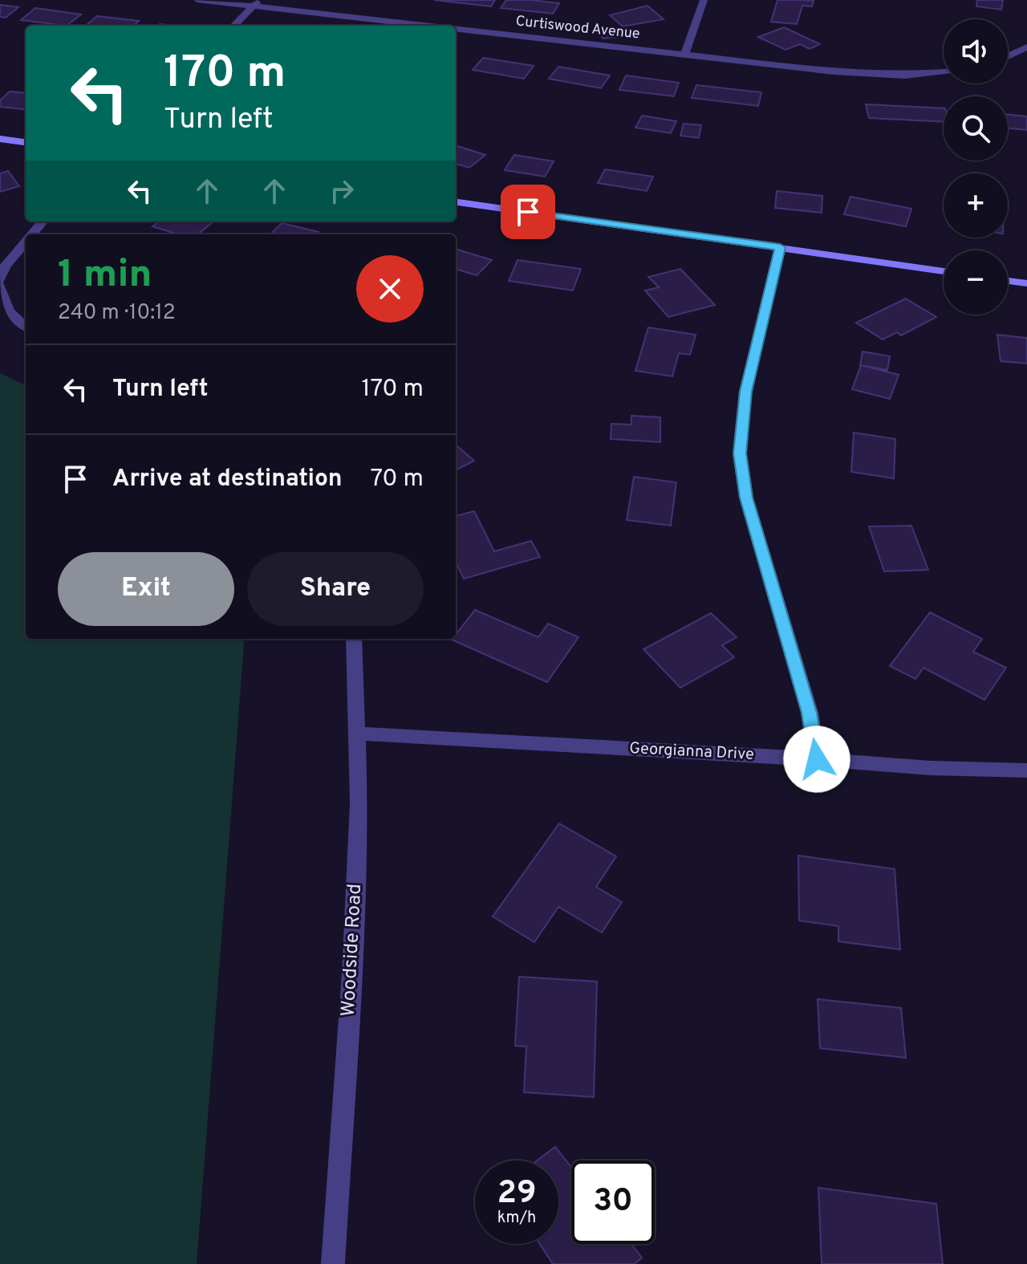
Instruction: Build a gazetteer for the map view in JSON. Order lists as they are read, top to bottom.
{
  "streets": {
    "street": ["Curtiswood Avenue", "Georgianna Drive", "Woodside Road"]
  },
  "crossings": [
    ["Georgianna Drive", "Woodside Road"]
  ],
  "page": {
    "map_buttons": ["+", "−"],
    "turn": ["170 m", "Turn left"],
    "heading": ["1 min", "240 m · 10:12"],
    "list": [
      {
        "name": "Turn left",
        "value": "170 m"
      },
      {
        "name": "Arrive at destination",
        "value": "70 m"
      }
    ],
    "buttons": ["Exit", "Share"],
    "speed": "29 km/h",
    "limit": "30"
  }
}
